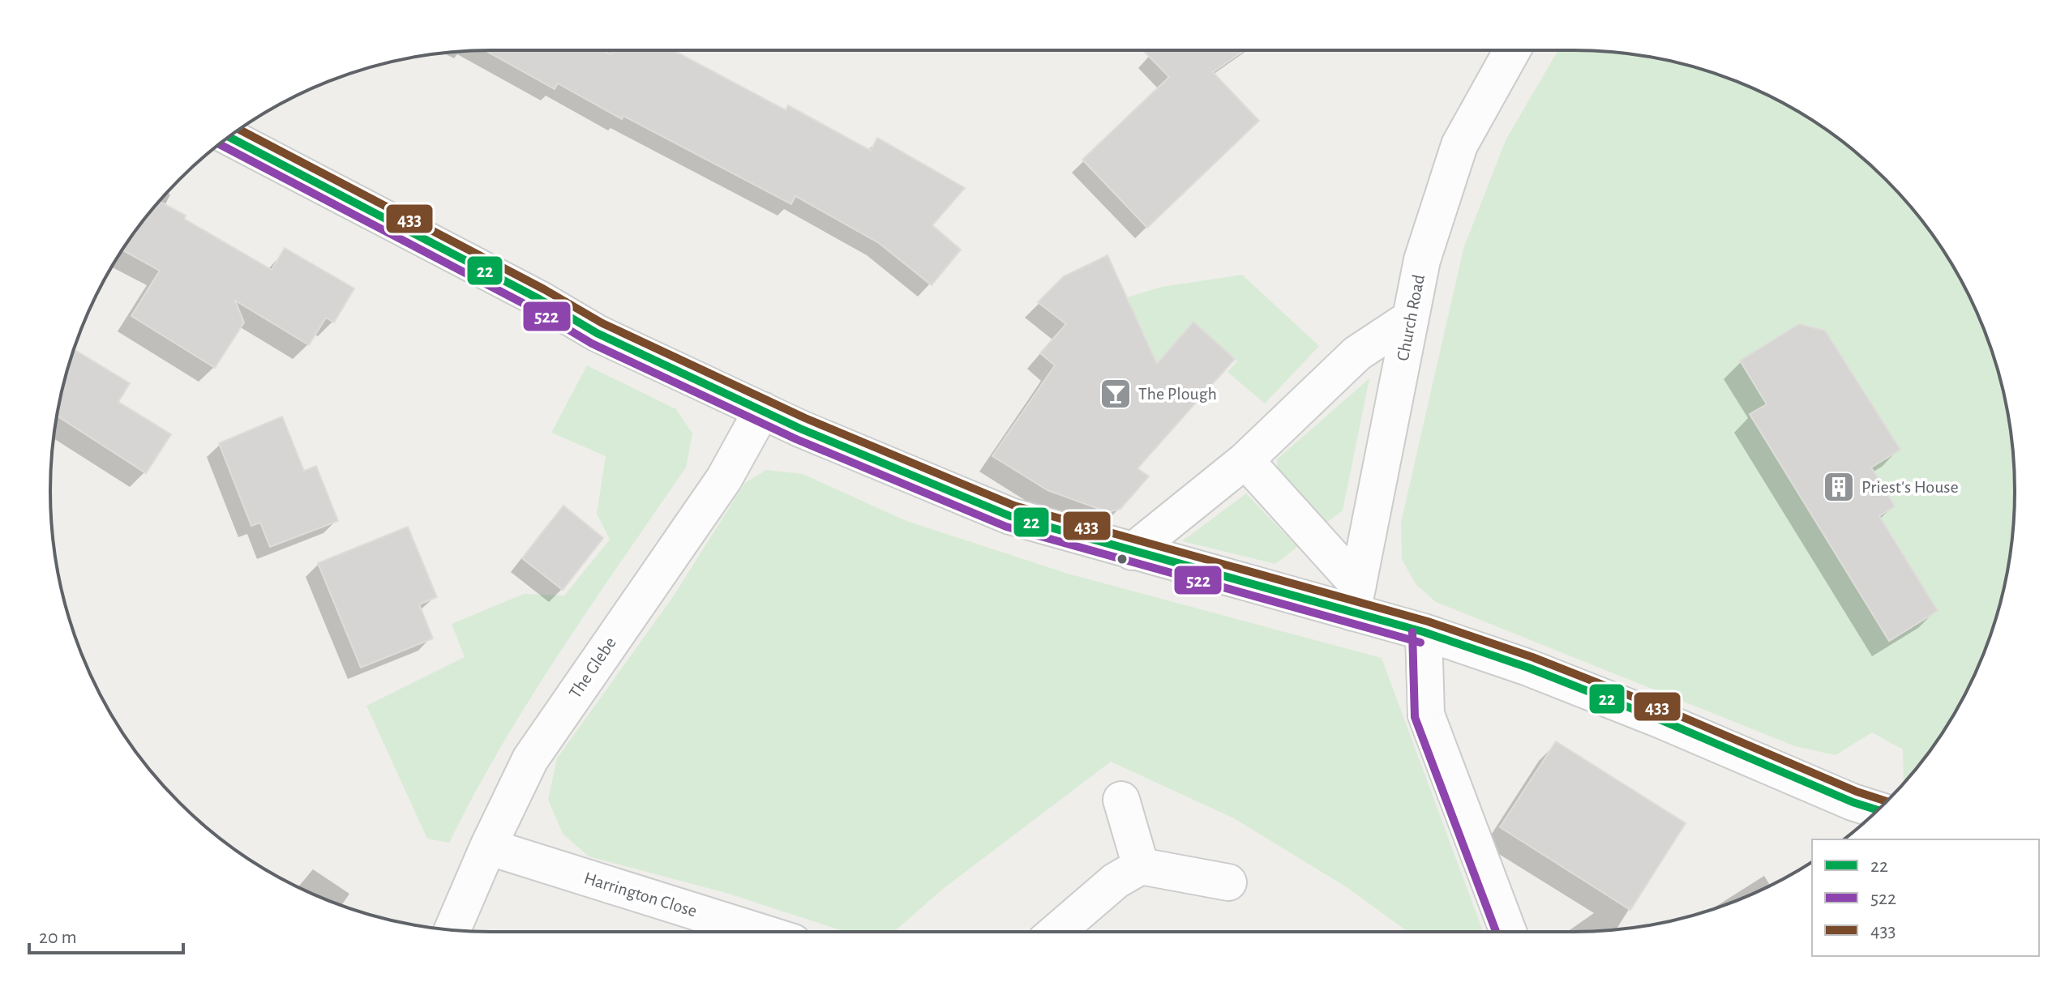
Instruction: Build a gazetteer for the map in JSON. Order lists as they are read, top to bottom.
{
  "streets": {
    "street": ["Church Road", "The Glebe", "Harrington Close"]
  },
  "crossings": [
    ["The Glebe", "Harrington Close"]
  ],
  "places": {
    "bar": ["The Plough"],
    "building": ["Priest's House"]
  },
  "lines": ["transit line 433", "transit line 22", "transit line 522"],
  "legend": ["22", "522", "433"],
  "scale_bar": "20 m"
}
